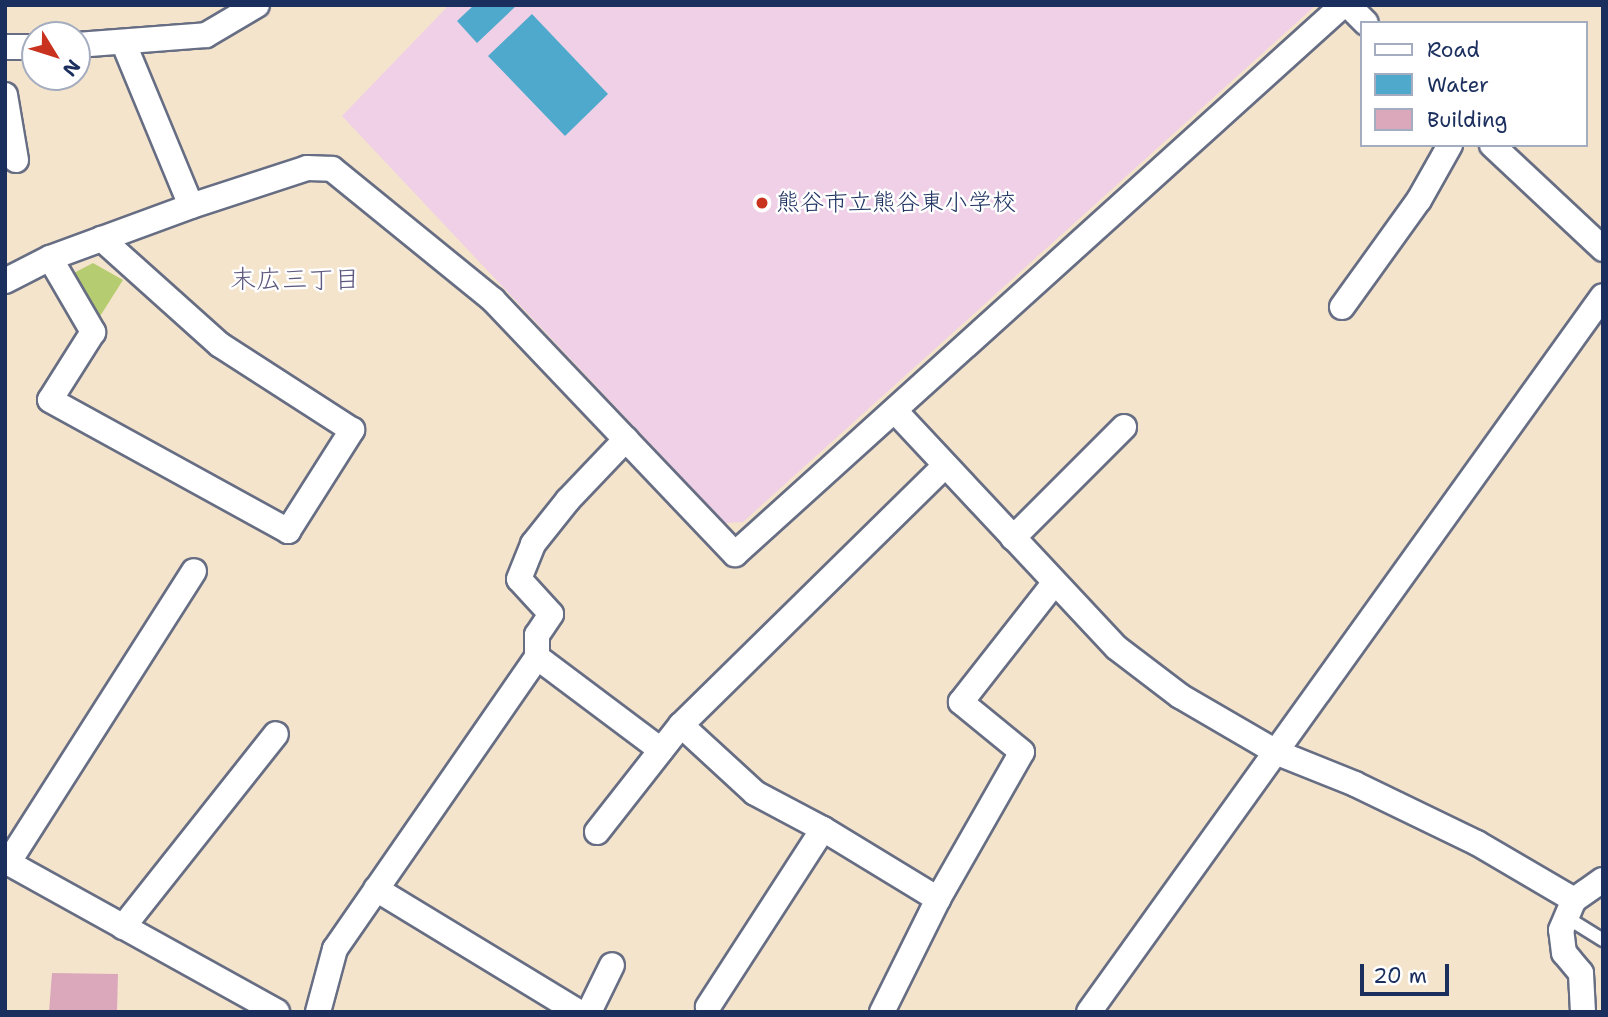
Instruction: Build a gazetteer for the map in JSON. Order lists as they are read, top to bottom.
{
  "districts": ["末広三丁目"],
  "places": ["熊谷市立熊谷東小学校"],
  "legend": ["Road", "Water", "Building"],
  "scale_bar": "20 m",
  "north": "bottom right"
}
